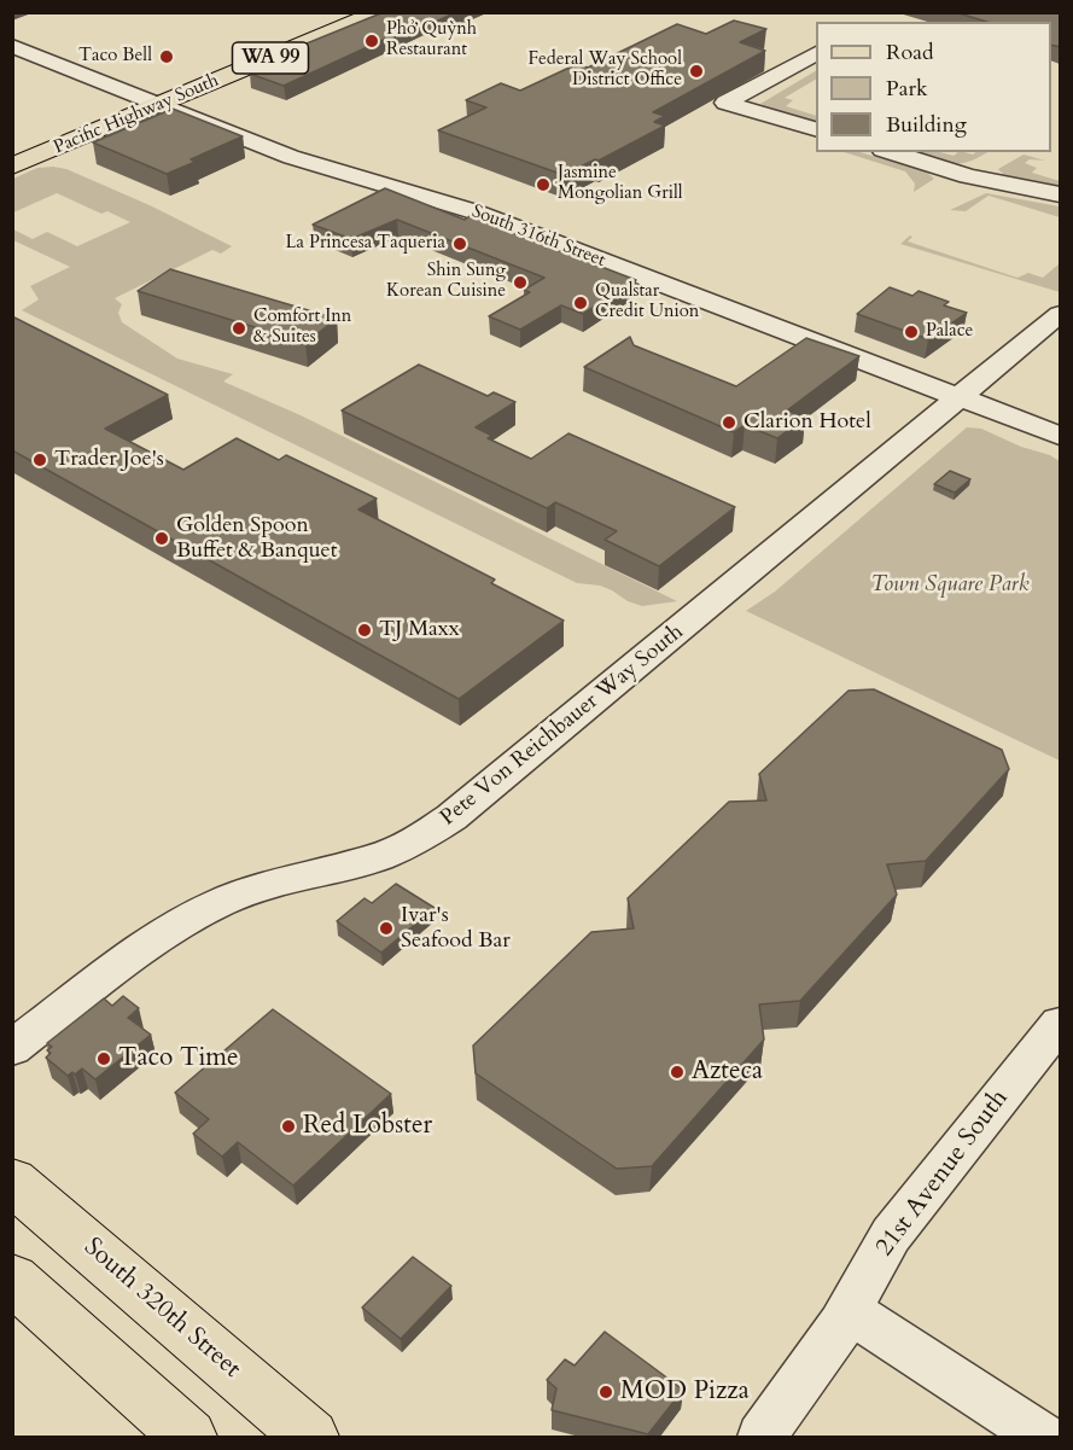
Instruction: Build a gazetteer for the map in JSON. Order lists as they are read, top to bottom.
{
  "streets": {
    "main road": ["WA 99", "Pacific Highway South", "South 320th Street"],
    "street": ["South 316th Street", "Pete Von Reichbauer Way South", "21st Avenue South"]
  },
  "crossings": [
    ["Pacific Highway South", "South 316th Street"],
    ["South 316th Street", "Pete Von Reichbauer Way South"]
  ],
  "parks": ["Town Square Park"],
  "places": [
    "Phở Quỳnh Restaurant",
    "Taco Bell",
    "Federal Way School District Office",
    "Jasmine Mongolian Grill",
    "La Princesa Taqueria",
    "Shin Sung Korean Cuisine",
    "Qualstar Credit Union",
    "Comfort Inn & Suites",
    "Palace",
    "Clarion Hotel",
    "Trader Joe's",
    "Golden Spoon Buffet & Banquet",
    "TJ Maxx",
    "Ivar's Seafood Bar",
    "Taco Time",
    "Azteca",
    "Red Lobster",
    "MOD Pizza"
  ],
  "legend": ["Road", "Park", "Building"]
}
